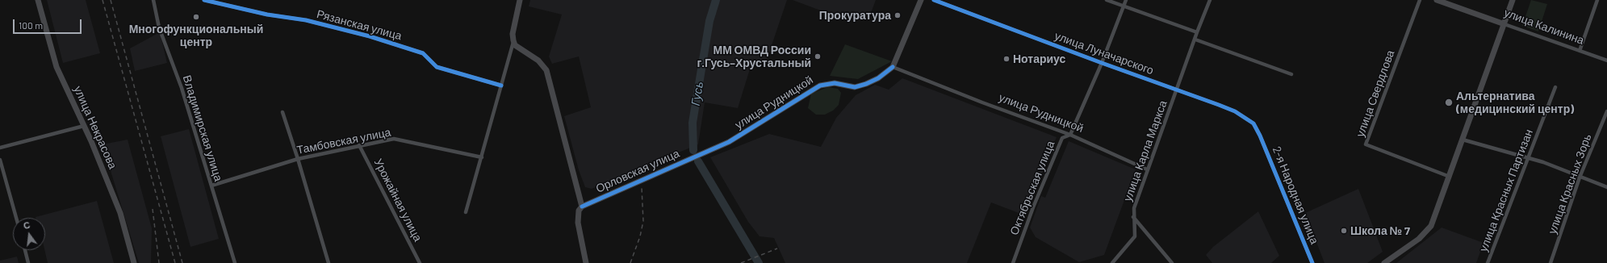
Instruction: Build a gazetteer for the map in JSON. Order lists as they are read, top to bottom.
{
  "streets": {
    "street": [
      "Рязанская улица",
      "улица Калинина",
      "улица Луначарского",
      "улица Свердлова",
      "улица Рудницкой",
      "улица Некрасова",
      "Владимирская улица",
      "Тамбовская улица",
      "улица Карла Маркса",
      "Орловская улица",
      "улица Красных Зорь",
      "Октябрьская улица",
      "улица Красных Партизан",
      "2-я Народная улица",
      "Урожайная улица"
    ]
  },
  "crossings": [
    ["улица Луначарского", "улица Карла Маркса"],
    ["улица Луначарского", "Октябрьская улица"],
    ["улица Луначарского", "2-я Народная улица"],
    ["улица Рудницкой", "улица Карла Маркса"],
    ["улица Рудницкой", "Орловская улица"],
    ["улица Рудницкой", "Октябрьская улица"],
    ["Владимирская улица", "Тамбовская улица"],
    ["Тамбовская улица", "Урожайная улица"]
  ],
  "water": ["Гусь"],
  "places": [
    "Прокуратура",
    "Многофункциональный центр",
    "ММ ОМВД России г.Гусь–Хрустальный",
    "Нотариус",
    "Альтернатива (медицинский центр)",
    "Школа № 7"
  ],
  "scale_bar": "100 m",
  "north": "top"
}
